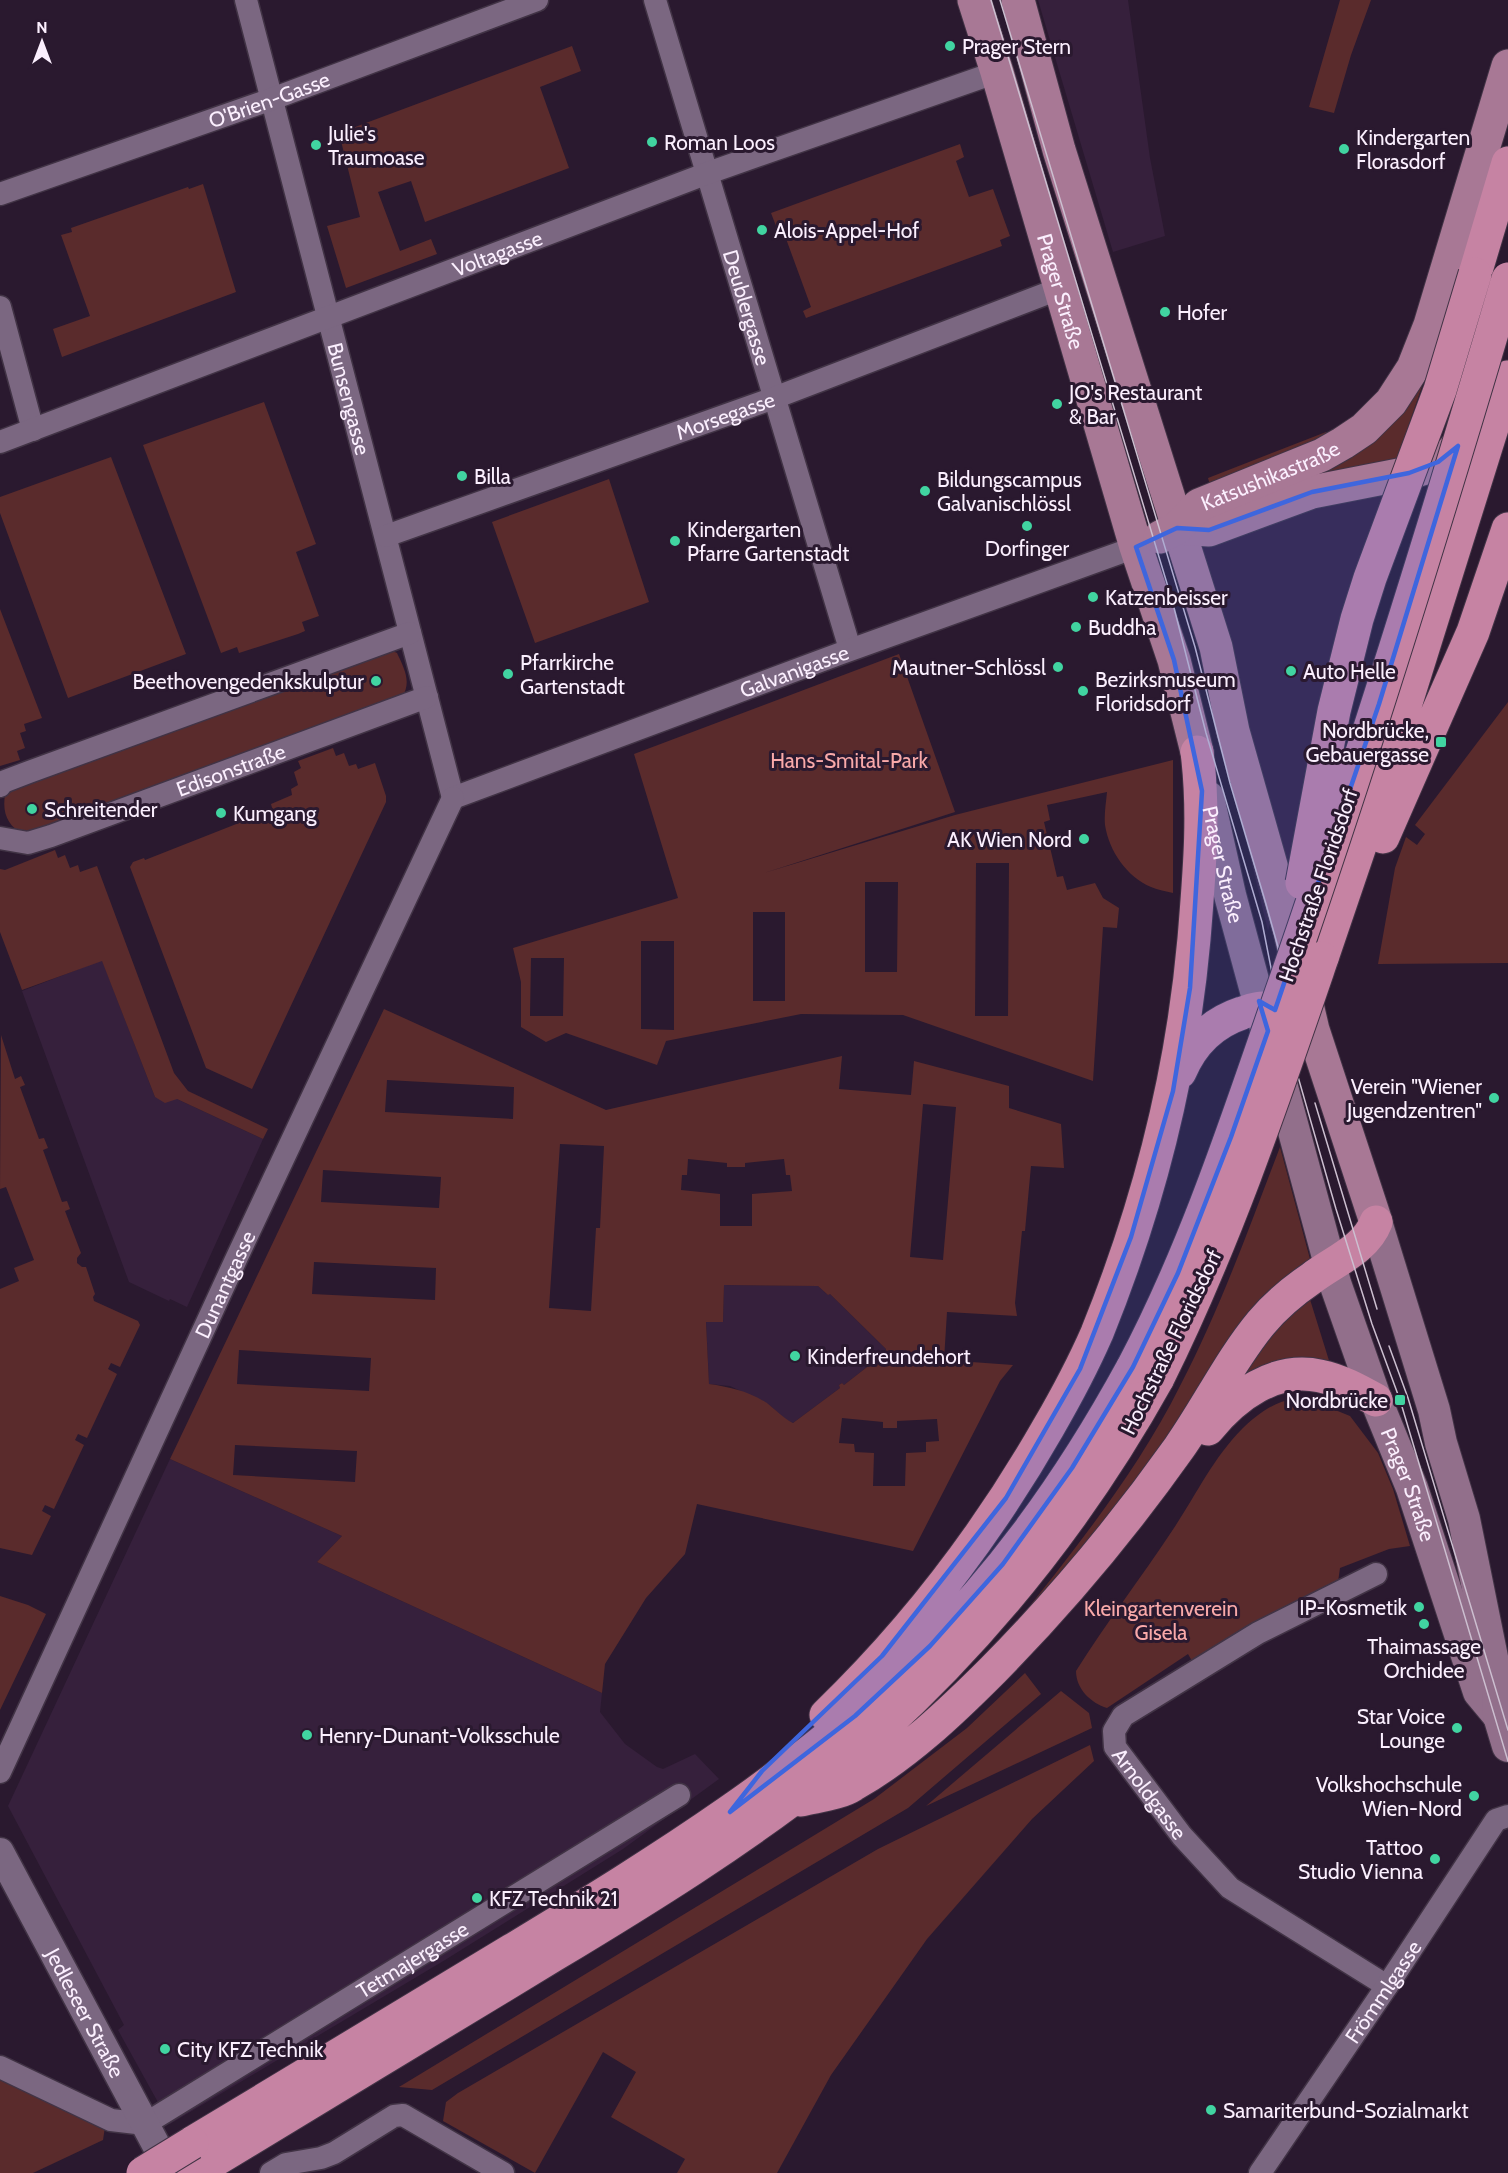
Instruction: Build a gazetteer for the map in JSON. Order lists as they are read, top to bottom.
{
  "streets": {
    "highway": ["Hochstraße Floridsdorf"],
    "main road": ["Prager Straße", "Katsushikastraße"],
    "street": [
      "O'Brien-Gasse",
      "Voltagasse",
      "Deublergasse",
      "Bunsengasse",
      "Morsegasse",
      "Galvanigasse",
      "Edisonstraße",
      "Dunantgasse",
      "Arnoldgasse",
      "Tetmajergasse",
      "Frömmlgasse",
      "Jedleseer Straße"
    ]
  },
  "crossings": [
    ["O'Brien-Gasse", "Bunsengasse"],
    ["Voltagasse", "Prager Straße"],
    ["Voltagasse", "Deublergasse"],
    ["Voltagasse", "Bunsengasse"],
    ["Prager Straße", "Morsegasse"],
    ["Prager Straße", "Katsushikastraße"],
    ["Prager Straße", "Galvanigasse"],
    ["Deublergasse", "Morsegasse"],
    ["Deublergasse", "Galvanigasse"],
    ["Bunsengasse", "Morsegasse"],
    ["Bunsengasse", "Galvanigasse"],
    ["Bunsengasse", "Edisonstraße"],
    ["Bunsengasse", "Dunantgasse"],
    ["Galvanigasse", "Dunantgasse"],
    ["Arnoldgasse", "Frömmlgasse"],
    ["Tetmajergasse", "Jedleseer Straße"]
  ],
  "parks": ["Hans-Smital-Park", "Kleingartenverein Gisela"],
  "places": {
    "other": [
      "Prager Stern",
      "Roman Loos",
      "Julie's Traumoase",
      "Kindergarten Florasdorf",
      "Alois-Appel-Hof",
      "Hofer",
      "JO's Restaurant & Bar",
      "Billa",
      "Bildungscampus Galvanischlössl",
      "Dorfinger",
      "Kindergarten Pfarre Gartenstadt",
      "Katzenbeisser",
      "Buddha",
      "Mautner-Schlössl",
      "Auto Helle",
      "Pfarrkirche Gartenstadt",
      "Beethovengedenkskulptur",
      "Bezirksmuseum Floridsdorf",
      "Schreitender",
      "Kumgang",
      "AK Wien Nord",
      "Verein \"Wiener Jugendzentren\"",
      "Kinderfreundehort",
      "IP-Kosmetik",
      "Thaimassage Orchidee",
      "Star Voice Lounge",
      "Henry-Dunant-Volksschule",
      "Volkshochschule Wien-Nord",
      "Tattoo Studio Vienna",
      "KFZ Technik 21",
      "City KFZ Technik",
      "Samariterbund-Sozialmarkt"
    ],
    "transit": ["Nordbrücke, Gebauergasse", "Nordbrücke"]
  },
  "north": "top"
}
